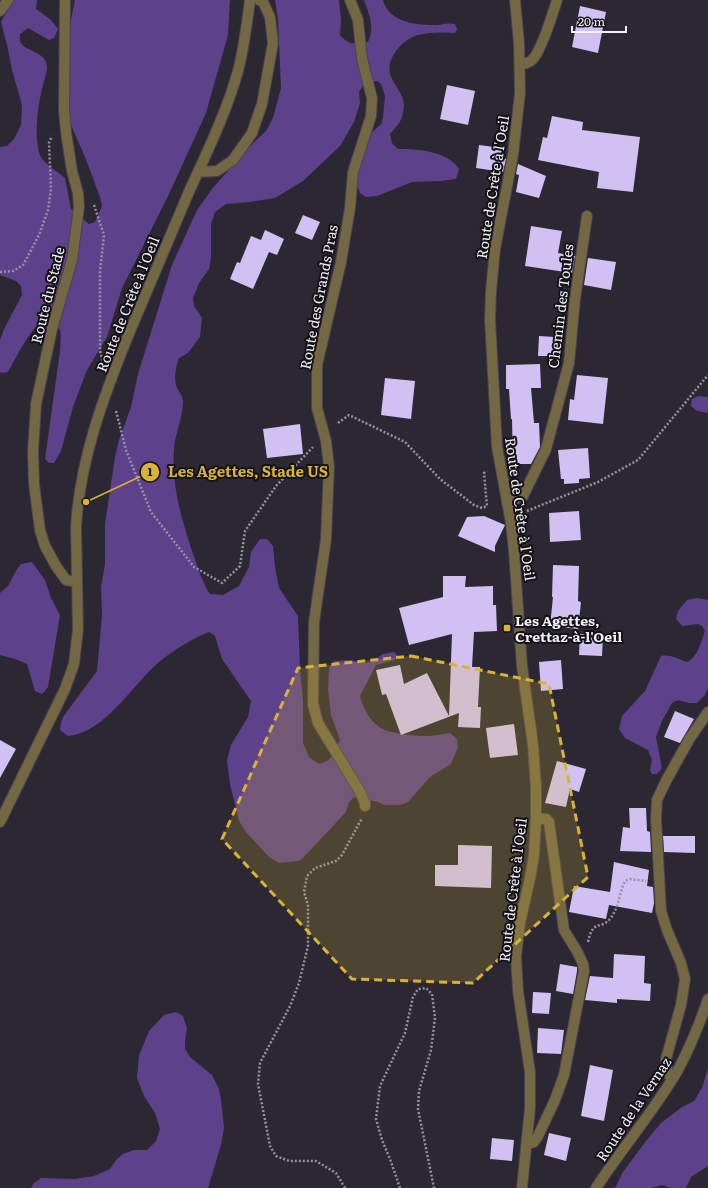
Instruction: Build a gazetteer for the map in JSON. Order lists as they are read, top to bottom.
{
  "streets": {
    "street": [
      "Route de Crête à l'Oeil",
      "Route du Stade",
      "Route des Grands Pras",
      "Chemin des Toules",
      "Route de la Vernaz"
    ]
  },
  "crossings": [
    ["Route de Crête à l'Oeil", "Route du Stade"],
    ["Route de Crête à l'Oeil", "Chemin des Toules"]
  ],
  "places": {
    "other": ["Les Agettes, Stade US"],
    "transit": ["Les Agettes, Crettaz-à-l'Oeil"]
  },
  "scale_bar": "20 m"
}
